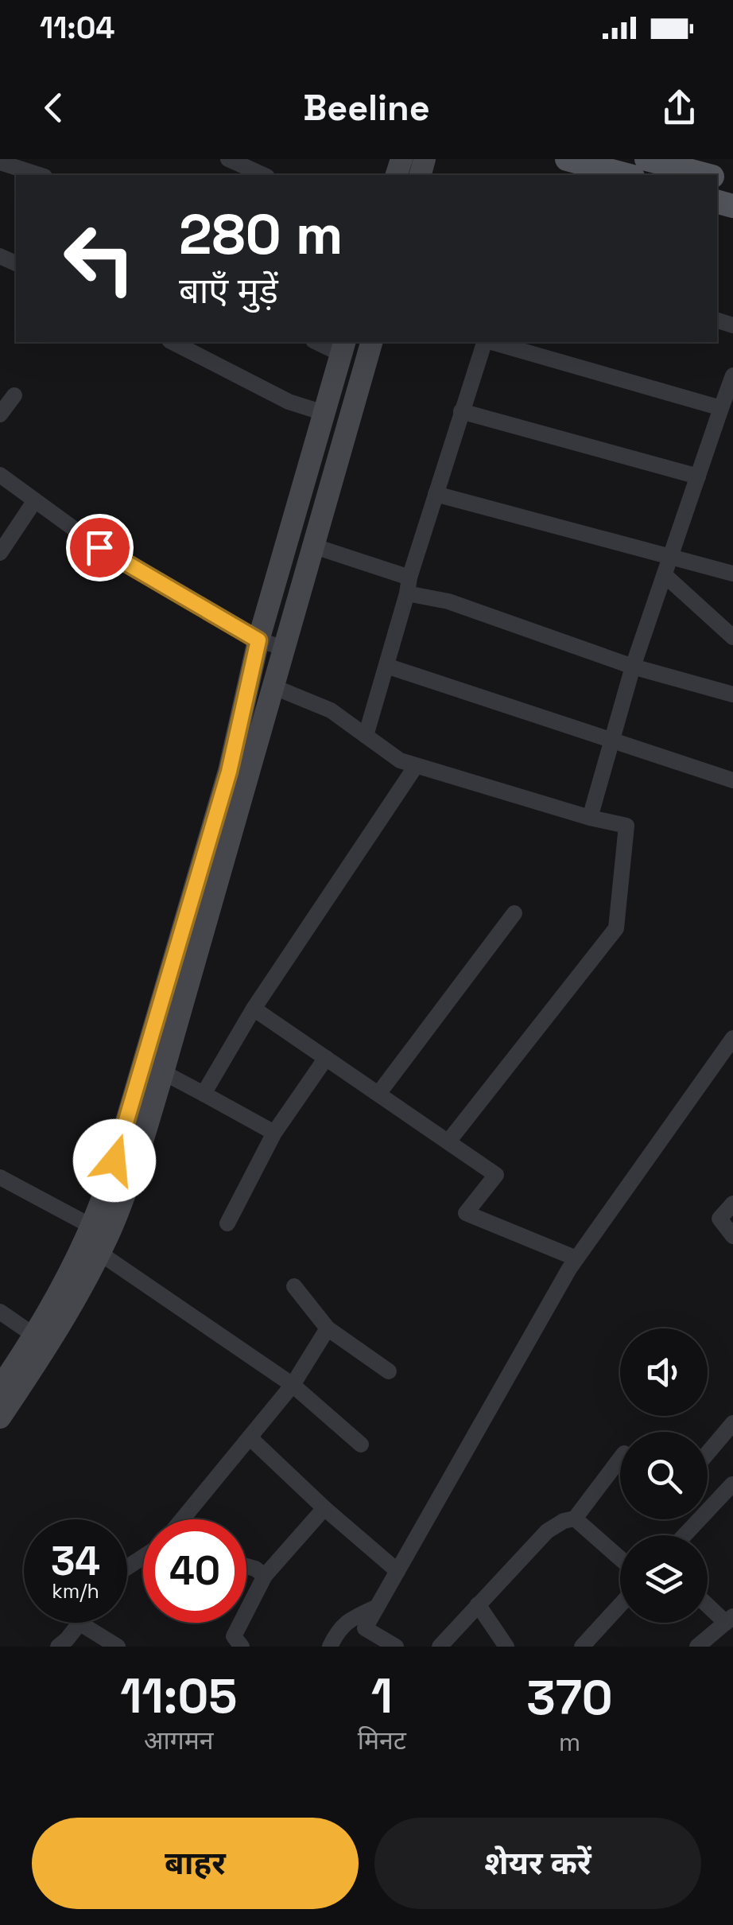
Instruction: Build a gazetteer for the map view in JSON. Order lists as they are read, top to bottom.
{
  "page": {
    "status": "11:04",
    "header": "Beeline",
    "turn": ["280 m", "बाएँ मुड़ें"],
    "speed": "34 km/h",
    "limit": "40",
    "eta": [
      "11:05",
      "आगमन",
      "1",
      "मिनट",
      "370",
      "m"
    ],
    "buttons": ["बाहर", "शेयर करें"]
  }
}
